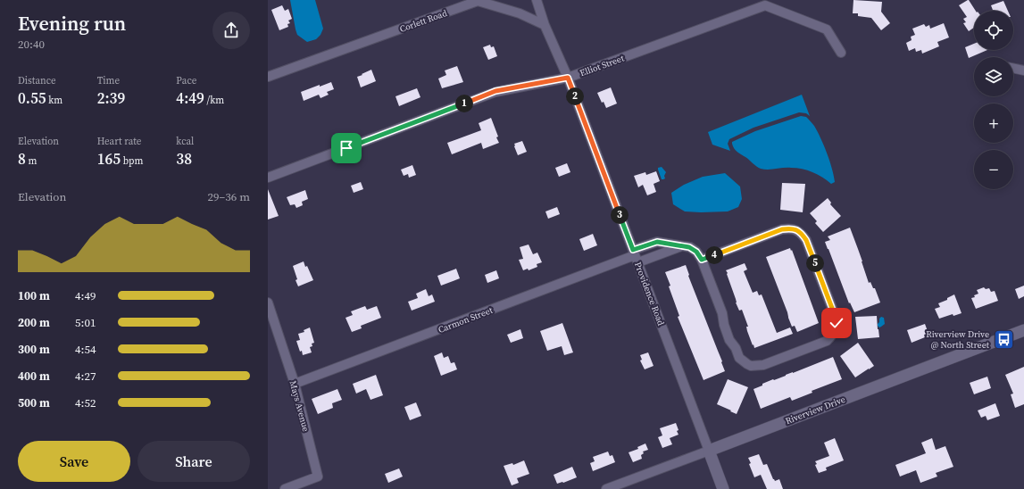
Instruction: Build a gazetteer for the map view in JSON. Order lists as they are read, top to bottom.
{
  "streets": {
    "street": [
      "Corlett Road",
      "Elliot Street",
      "Providence Road",
      "Carmon Street",
      "Mays Avenue",
      "Riverview Drive"
    ]
  },
  "crossings": [
    ["Elliot Street", "Providence Road"],
    ["Providence Road", "Carmon Street"],
    ["Providence Road", "Riverview Drive"],
    ["Carmon Street", "Mays Avenue"]
  ],
  "places": {
    "bus stop": ["Riverview Drive @ North Street"]
  },
  "page": {
    "heading": ["Evening run", "20:40"],
    "map_buttons": ["+", "−"],
    "stats": [
      ["Distance", "0.55 km"],
      ["Time", "2:39"],
      ["Pace", "4:49 /km"],
      ["Elevation", "8 m"],
      ["Heart rate", "165 bpm"],
      ["kcal", "38"]
    ],
    "pins": [
      "2",
      "1",
      "3",
      "4",
      "5"
    ],
    "chart": ["Elevation", "29–36 m"],
    "list": [
      {
        "name": "100 m",
        "note": "4:49"
      },
      {
        "name": "200 m",
        "note": "5:01"
      },
      {
        "name": "300 m",
        "note": "4:54"
      },
      {
        "name": "400 m",
        "note": "4:27"
      },
      {
        "name": "500 m",
        "note": "4:52"
      }
    ],
    "buttons": ["Save", "Share"]
  }
}
